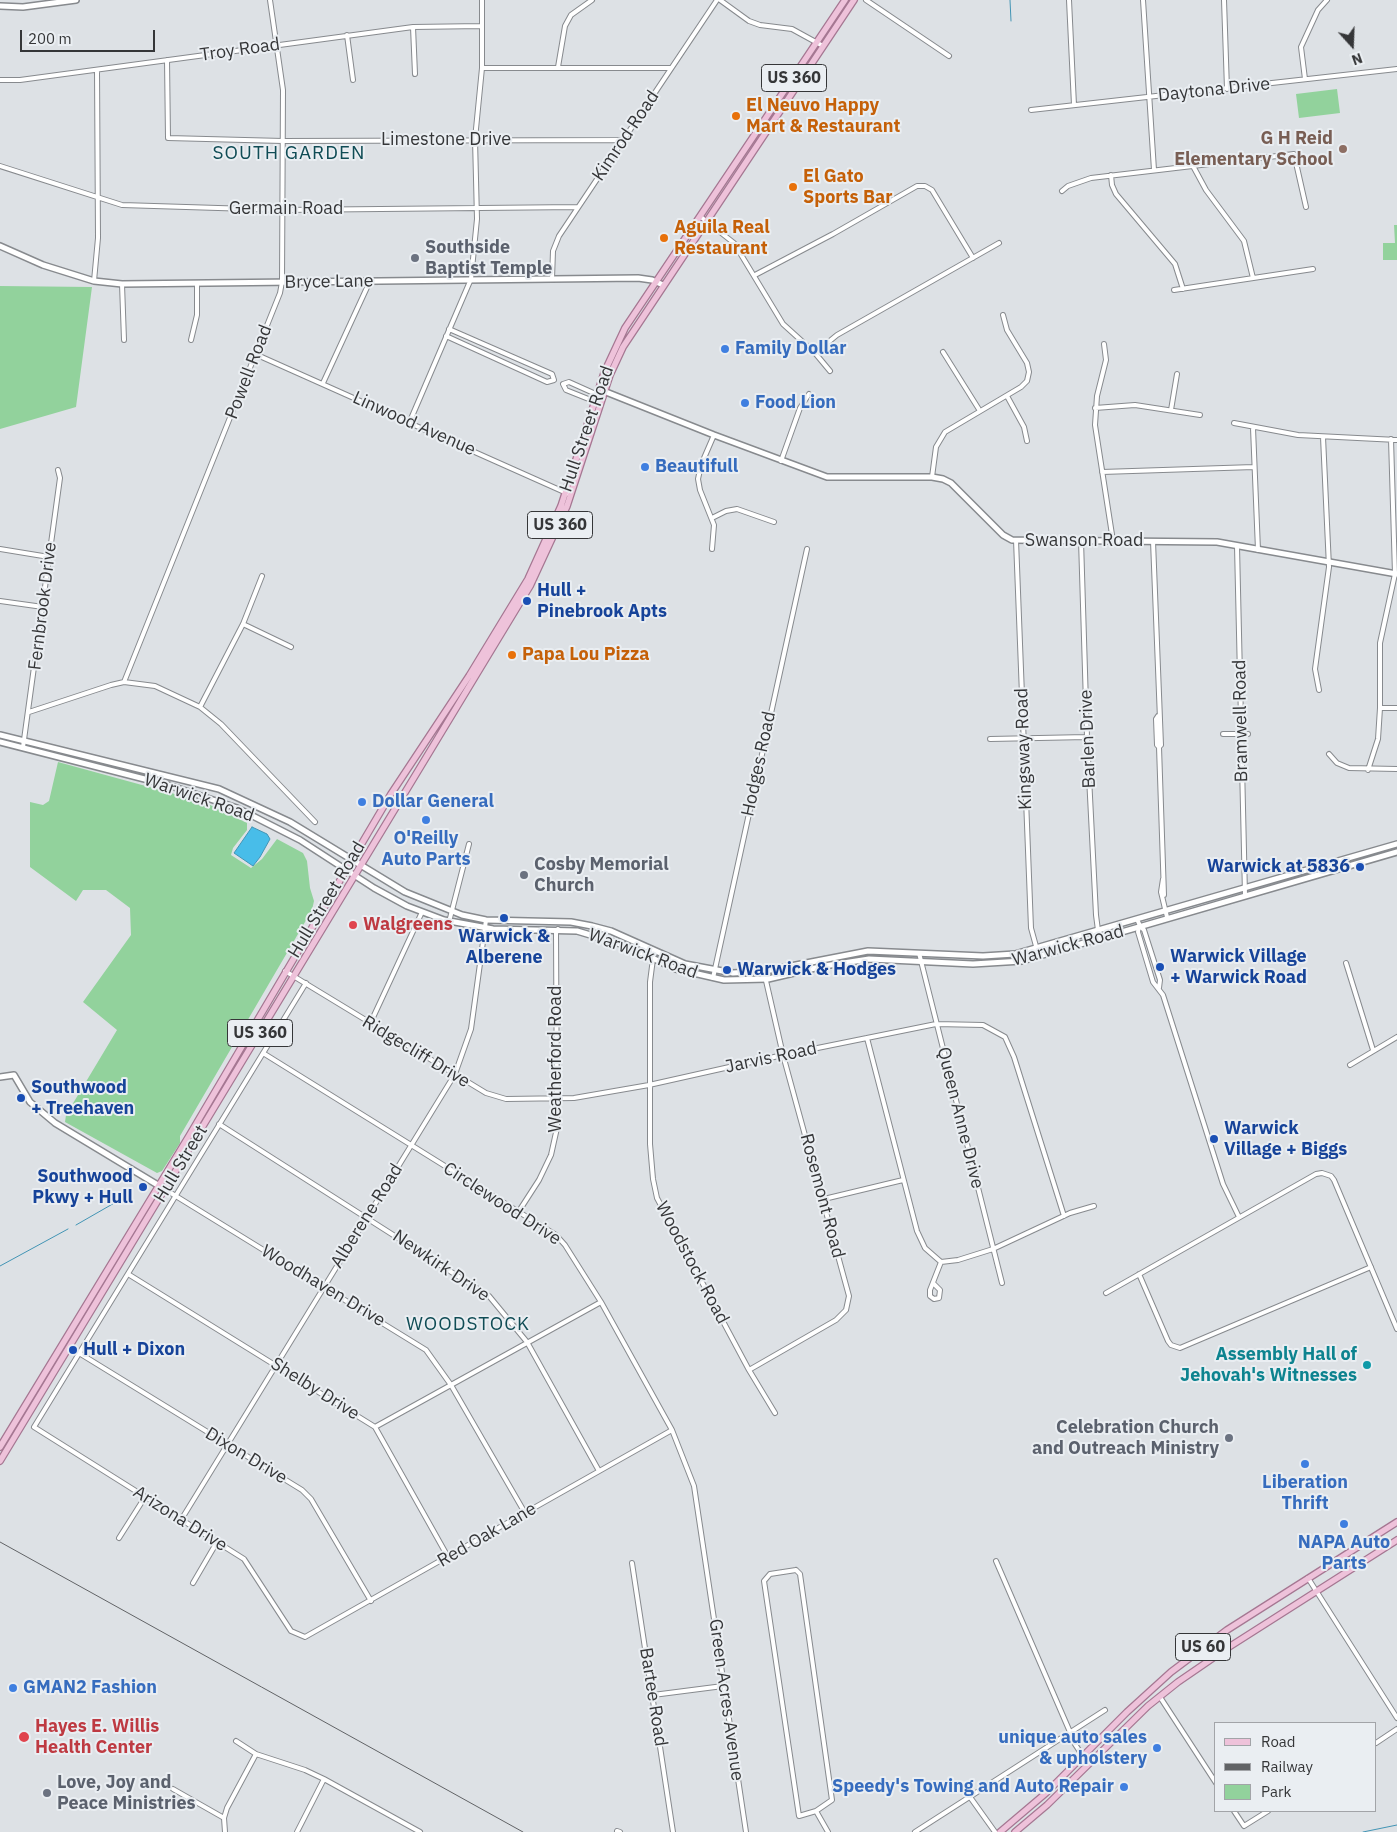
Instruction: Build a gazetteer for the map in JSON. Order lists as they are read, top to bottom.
{
  "streets": {
    "main road": [
      "US 360",
      "Bryce Lane",
      "Hull Street Road",
      "Swanson Road",
      "Warwick Road",
      "Hull Street",
      "Woodhaven Drive",
      "US 60"
    ],
    "street": [
      "Troy Road",
      "Daytona Drive",
      "Kimrod Road",
      "Limestone Drive",
      "Germain Road",
      "Powell Road",
      "Linwood Avenue",
      "Fernbrook Drive",
      "Bramwell Road",
      "Barlen Drive",
      "Kingsway Road",
      "Hodges Road",
      "Ridgecliff Drive",
      "Jarvis Road",
      "Weatherford Road",
      "Queen Anne Drive",
      "Rosemont Road",
      "Circlewood Drive",
      "Alberene Road",
      "Woodstock Road",
      "Newkirk Drive",
      "Shelby Drive",
      "Dixon Drive",
      "Arizona Drive",
      "Red Oak Lane",
      "Bartee Road",
      "Green Acres Avenue"
    ]
  },
  "crossings": [
    ["Troy Road", "Limestone Drive"],
    ["Troy Road", "Powell Road"],
    ["Kimrod Road", "Limestone Drive"],
    ["Kimrod Road", "Germain Road"],
    ["Kimrod Road", "Bryce Lane"],
    ["Limestone Drive", "Powell Road"],
    ["Germain Road", "Powell Road"],
    ["Bryce Lane", "Powell Road"],
    ["Bryce Lane", "Hull Street Road"],
    ["Powell Road", "Linwood Avenue"],
    ["Linwood Avenue", "Hull Street Road"],
    ["Hull Street Road", "Swanson Road"],
    ["Hull Street Road", "Warwick Road"],
    ["Hull Street Road", "Ridgecliff Drive"],
    ["Hull Street Road", "Hull Street"],
    ["Swanson Road", "Bramwell Road"],
    ["Swanson Road", "Barlen Drive"],
    ["Swanson Road", "Kingsway Road"],
    ["Fernbrook Drive", "Warwick Road"],
    ["Bramwell Road", "Warwick Road"],
    ["Barlen Drive", "Warwick Road"],
    ["Kingsway Road", "Warwick Road"],
    ["Hodges Road", "Warwick Road"],
    ["Warwick Road", "Weatherford Road"],
    ["Warwick Road", "Queen Anne Drive"],
    ["Warwick Road", "Hull Street"],
    ["Warwick Road", "Rosemont Road"],
    ["Warwick Road", "Alberene Road"],
    ["Warwick Road", "Woodstock Road"],
    ["Ridgecliff Drive", "Jarvis Road"],
    ["Ridgecliff Drive", "Weatherford Road"],
    ["Ridgecliff Drive", "Hull Street"],
    ["Ridgecliff Drive", "Alberene Road"],
    ["Jarvis Road", "Weatherford Road"],
    ["Jarvis Road", "Queen Anne Drive"],
    ["Jarvis Road", "Rosemont Road"],
    ["Jarvis Road", "Woodstock Road"],
    ["Weatherford Road", "Circlewood Drive"],
    ["Hull Street", "Woodhaven Drive"],
    ["Rosemont Road", "Woodstock Road"],
    ["Circlewood Drive", "Alberene Road"],
    ["Circlewood Drive", "Red Oak Lane"],
    ["Circlewood Drive", "Green Acres Avenue"],
    ["Alberene Road", "Newkirk Drive"],
    ["Alberene Road", "Woodhaven Drive"],
    ["Alberene Road", "Shelby Drive"],
    ["Alberene Road", "Dixon Drive"],
    ["Alberene Road", "Arizona Drive"],
    ["Newkirk Drive", "Red Oak Lane"],
    ["Woodhaven Drive", "Red Oak Lane"],
    ["Shelby Drive", "Red Oak Lane"],
    ["Dixon Drive", "Arizona Drive"],
    ["Dixon Drive", "Red Oak Lane"],
    ["Arizona Drive", "Red Oak Lane"]
  ],
  "districts": ["SOUTH GARDEN", "WOODSTOCK"],
  "places": [
    "El Neuvo Happy Mart & Restaurant",
    "G H Reid Elementary School",
    "El Gato Sports Bar",
    "Aguila Real Restaurant",
    "Southside Baptist Temple",
    "Family Dollar",
    "Food Lion",
    "Beautifull",
    "Hull + Pinebrook Apts",
    "Papa Lou Pizza",
    "Dollar General",
    "O'Reilly Auto Parts",
    "Warwick at 5836",
    "Cosby Memorial Church",
    "Warwick & Alberene",
    "Walgreens",
    "Warwick Village + Warwick Road",
    "Warwick & Hodges",
    "Southwood + Treehaven",
    "Warwick Village + Biggs",
    "Southwood Pkwy + Hull",
    "Hull + Dixon",
    "Assembly Hall of Jehovah's Witnesses",
    "Celebration Church and Outreach Ministry",
    "Liberation Thrift",
    "NAPA Auto Parts",
    "GMAN2 Fashion",
    "Hayes E. Willis Health Center",
    "unique auto sales & upholstery",
    "Speedy's Towing and Auto Repair",
    "Love, Joy and Peace Ministries"
  ],
  "legend": ["Road", "Railway", "Park"],
  "scale_bar": "200 m",
  "north": "bottom"
}
